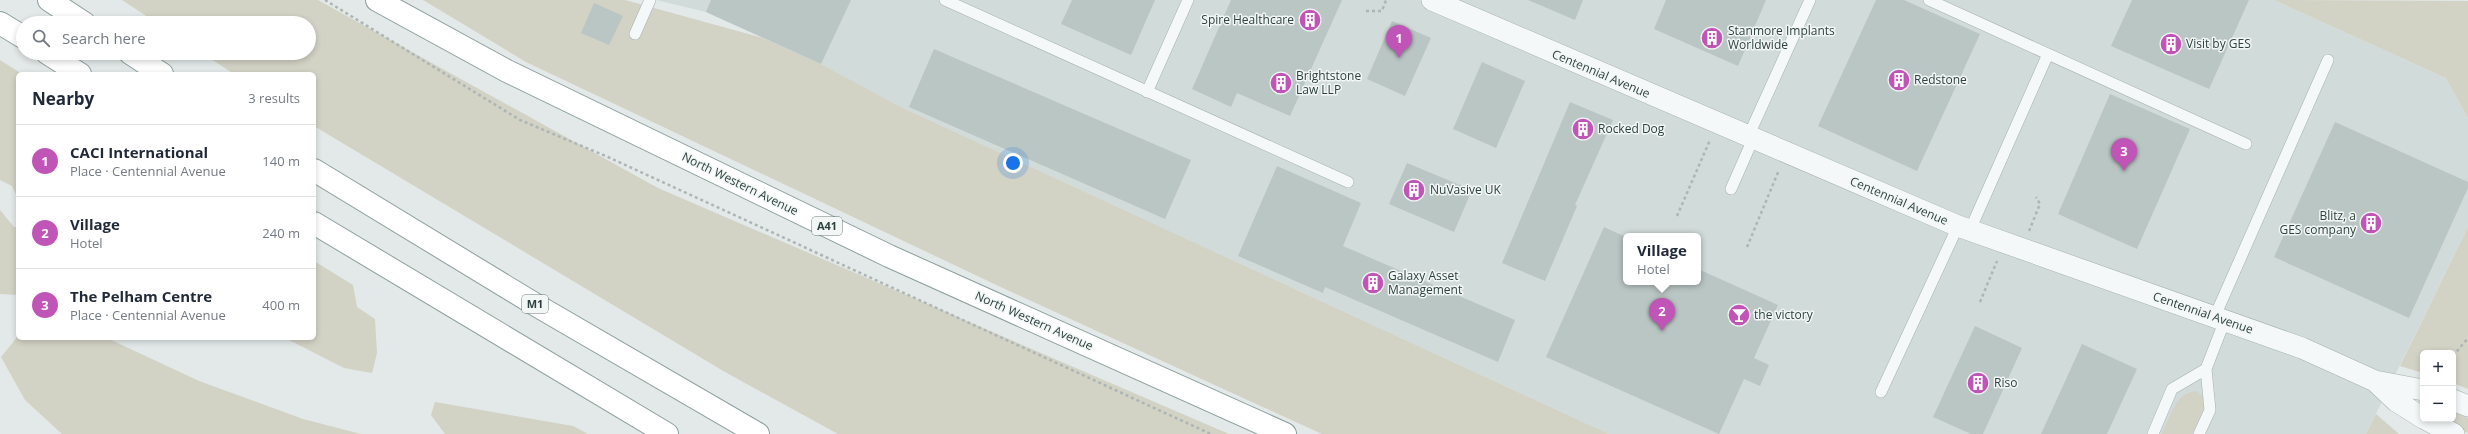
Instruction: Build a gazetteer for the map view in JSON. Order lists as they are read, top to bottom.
{
  "streets": {
    "highway": ["North Western Avenue", "A41", "M1"],
    "street": ["Centennial Avenue"]
  },
  "places": {
    "building": [
      "Spire Healthcare",
      "Stanmore Implants Worldwide",
      "Visit by GES",
      "Redstone",
      "Brightstone Law LLP",
      "Rocked Dog",
      "NuVasive UK",
      "Blitz, a GES company",
      "Galaxy Asset Management",
      "Riso"
    ],
    "bar": ["the victory"]
  },
  "page": {
    "search": "Search here",
    "pins": ["1", "3", "2"],
    "heading": ["Nearby", "3 results"],
    "list": [
      {
        "mark": "1",
        "name": "CACI International",
        "note": "Place · Centennial Avenue",
        "value": "140 m"
      },
      {
        "mark": "2",
        "name": "Village",
        "note": "Hotel",
        "value": "240 m"
      },
      {
        "mark": "3",
        "name": "The Pelham Centre",
        "note": "Place · Centennial Avenue",
        "value": "400 m"
      }
    ],
    "popup": ["Village", "Hotel"],
    "map_buttons": ["+", "−"]
  }
}
